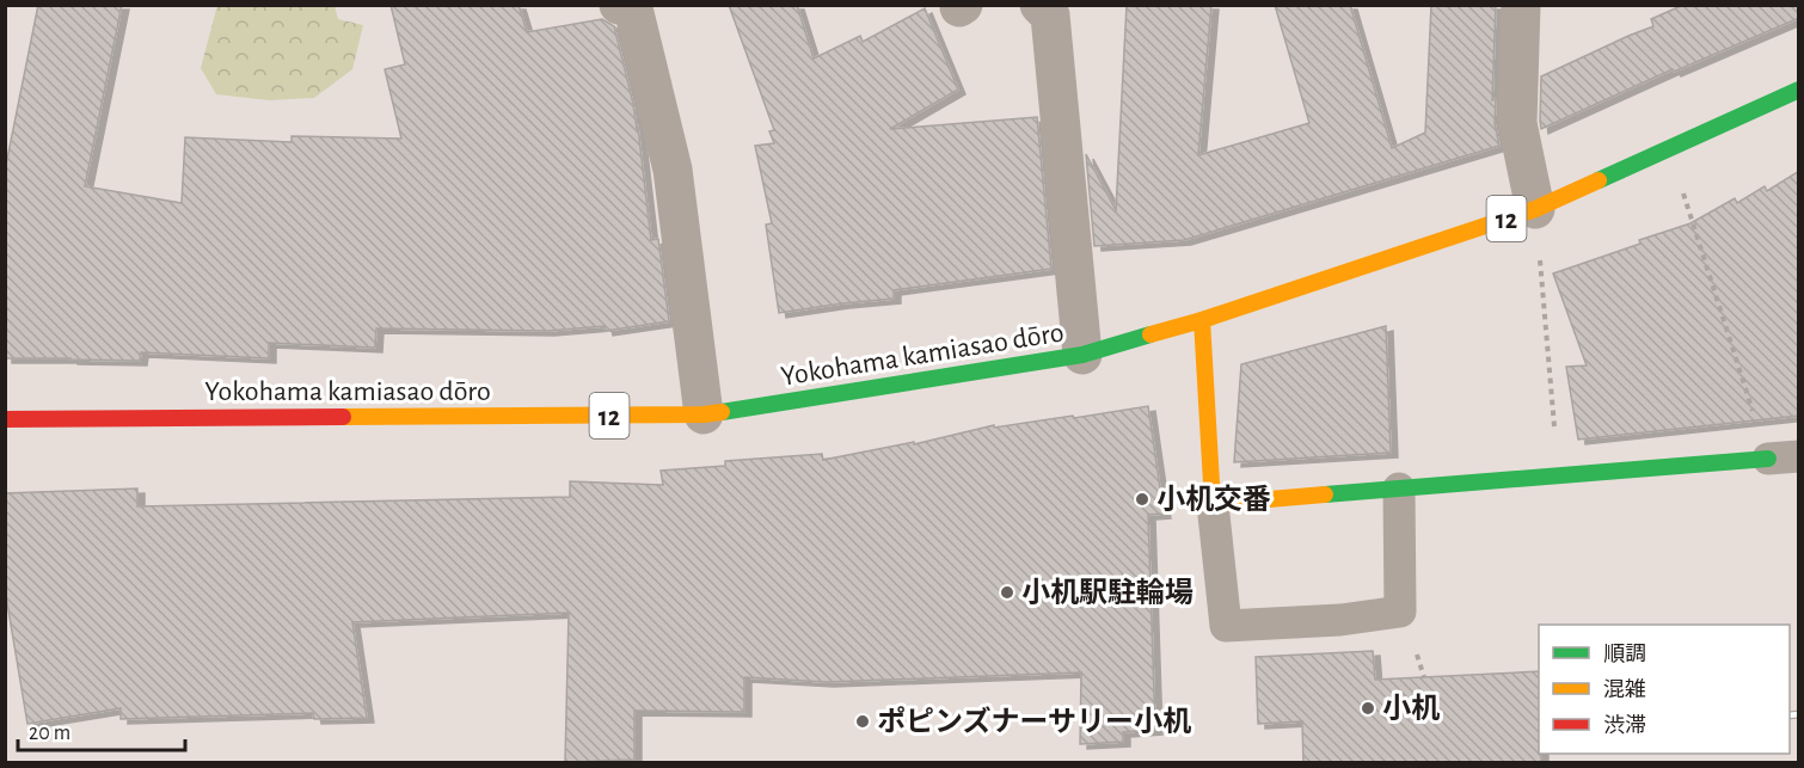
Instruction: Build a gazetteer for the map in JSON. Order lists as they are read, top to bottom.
{
  "streets": {
    "main road": ["12", "Yokohama kamiasao dōro"]
  },
  "places": [
    "小机交番",
    "小机駅駐輪場",
    "小机",
    "ポピンズナーサリー小机"
  ],
  "legend": ["順調", "混雑", "渋滞"],
  "scale_bar": "20 m"
}
